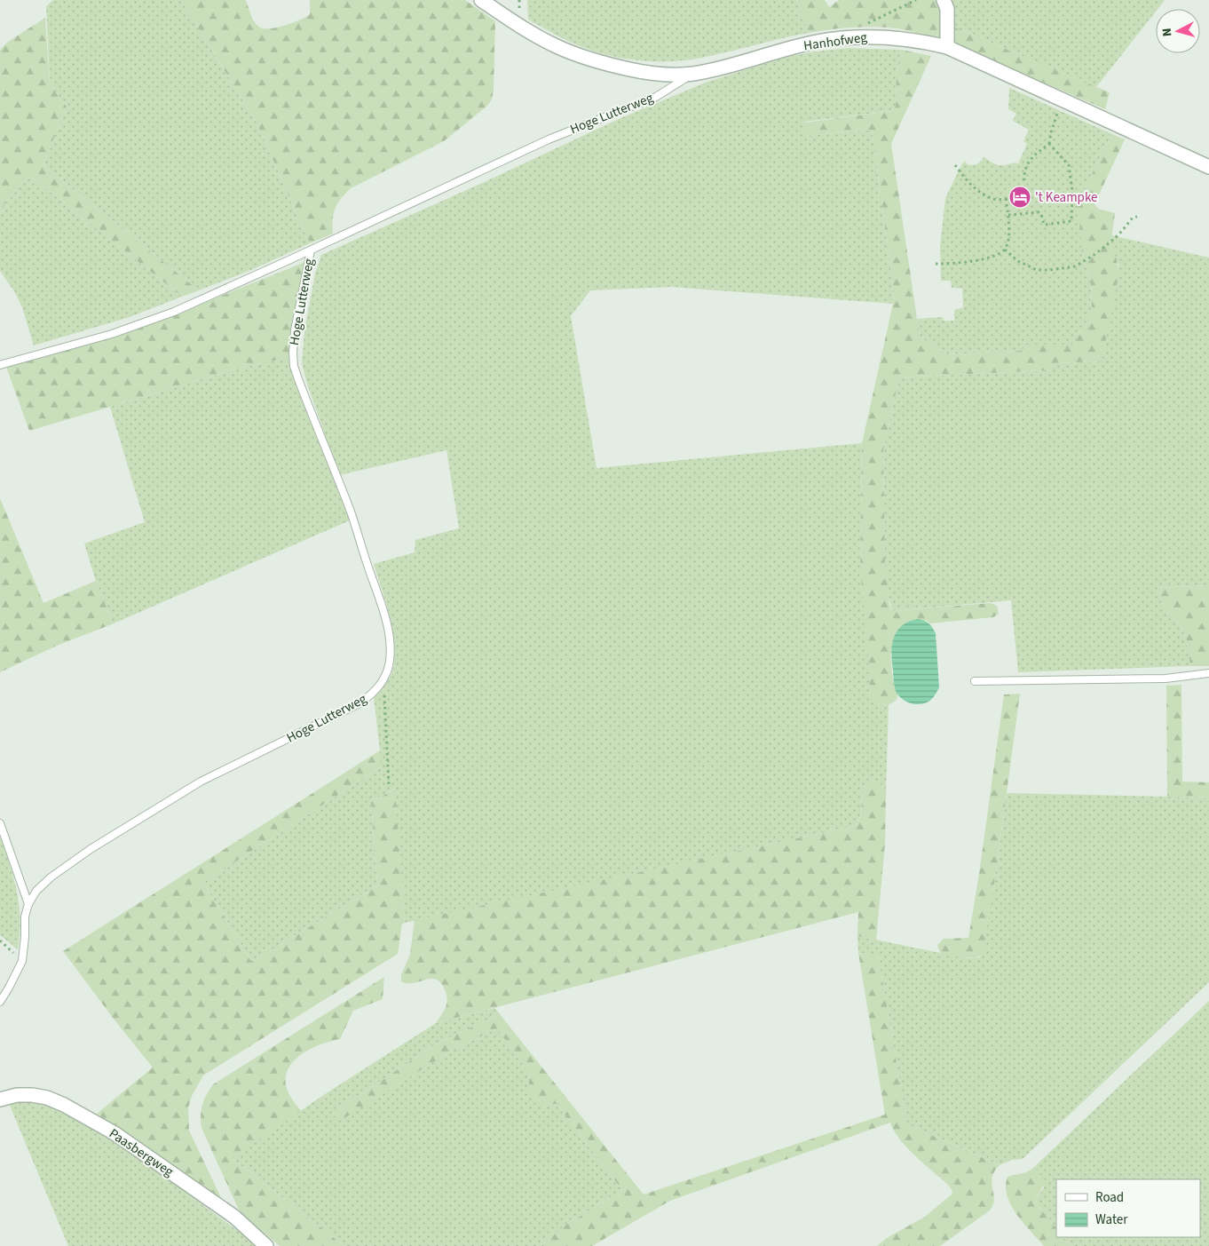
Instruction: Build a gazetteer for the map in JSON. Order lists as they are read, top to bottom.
{
  "streets": {
    "street": ["Hanhofweg", "Paasbergweg"],
    "lane": ["Hoge Lutterweg"]
  },
  "crossings": [
    ["Hanhofweg", "Hoge Lutterweg"]
  ],
  "places": {
    "hotel": ["'t Keampke"]
  },
  "legend": ["Road", "Water"],
  "north": "left"
}
